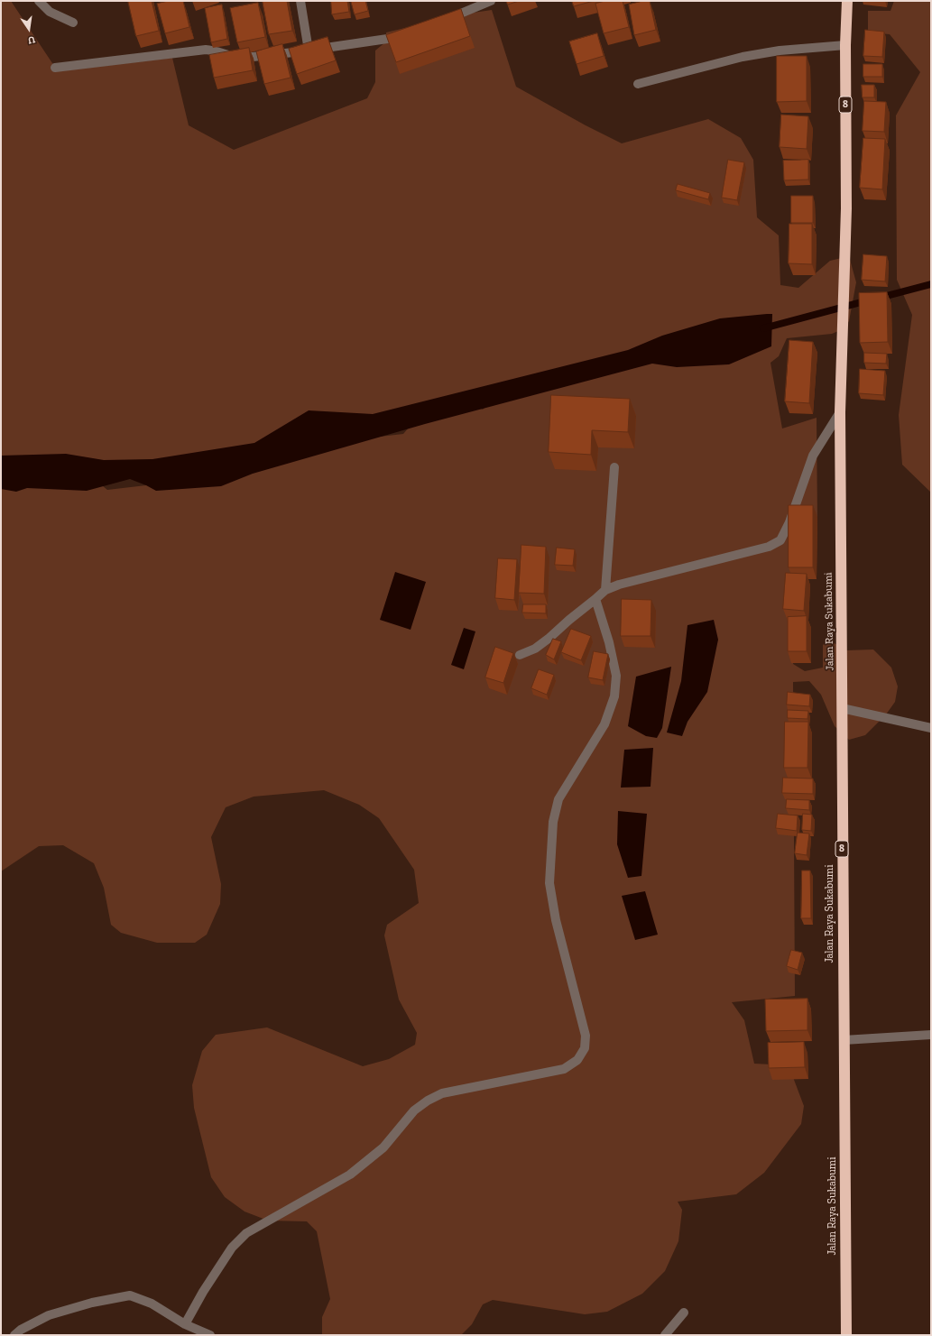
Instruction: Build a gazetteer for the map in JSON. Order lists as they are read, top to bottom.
{
  "streets": {
    "highway": ["8", "Jalan Raya Sukabumi"]
  },
  "crossings": [
    ["8", "Jalan Raya Sukabumi"]
  ],
  "north": "bottom"
}
